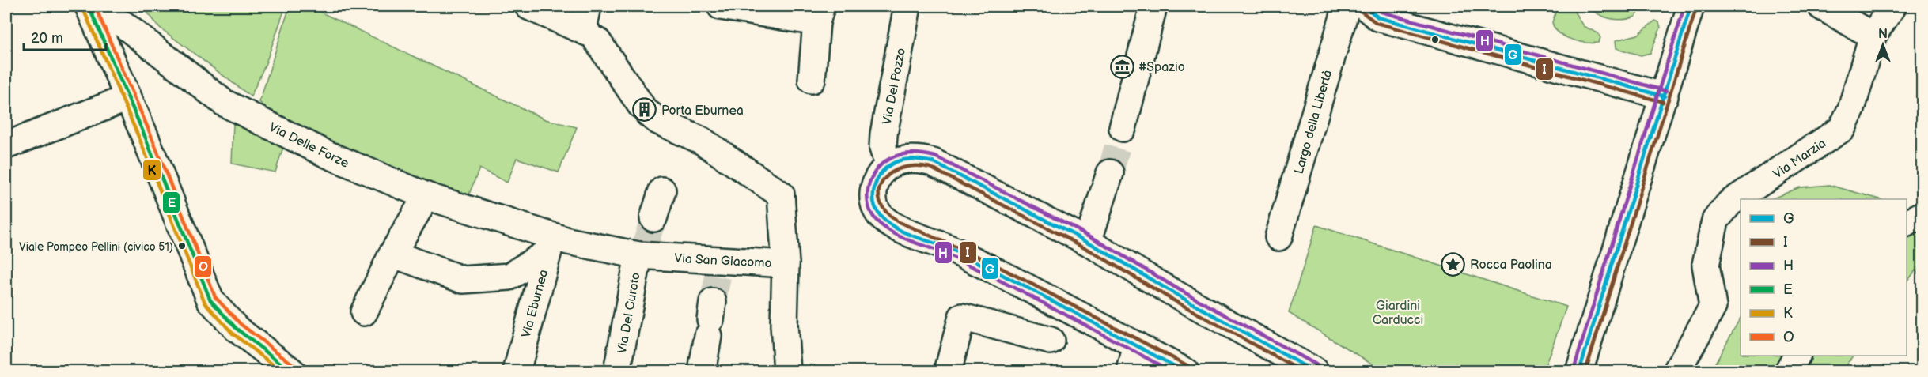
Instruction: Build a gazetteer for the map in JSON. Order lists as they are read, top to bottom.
{
  "streets": {
    "street": [
      "Via Del Pozzo",
      "Largo della Libertà",
      "Via Delle Forze",
      "Via Marzia",
      "Via San Giacomo",
      "Via Eburnea",
      "Via Del Curato"
    ]
  },
  "crossings": [
    ["Via Delle Forze", "Via San Giacomo"],
    ["Via Delle Forze", "Via Eburnea"],
    ["Via San Giacomo", "Via Eburnea"],
    ["Via San Giacomo", "Via Del Curato"]
  ],
  "parks": ["Giardini Carducci"],
  "places": {
    "museum": ["#Spazio"],
    "building": ["Porta Eburnea"],
    "other": ["Viale Pompeo Pellini (civico 51)"],
    "place": ["Rocca Paolina"]
  },
  "lines": [
    "transit line G",
    "transit line H",
    "transit line E",
    "transit line O",
    "transit line I",
    "transit line K"
  ],
  "legend": [
    "G",
    "I",
    "H",
    "E",
    "K",
    "O"
  ],
  "scale_bar": "20 m",
  "north": "top"
}
